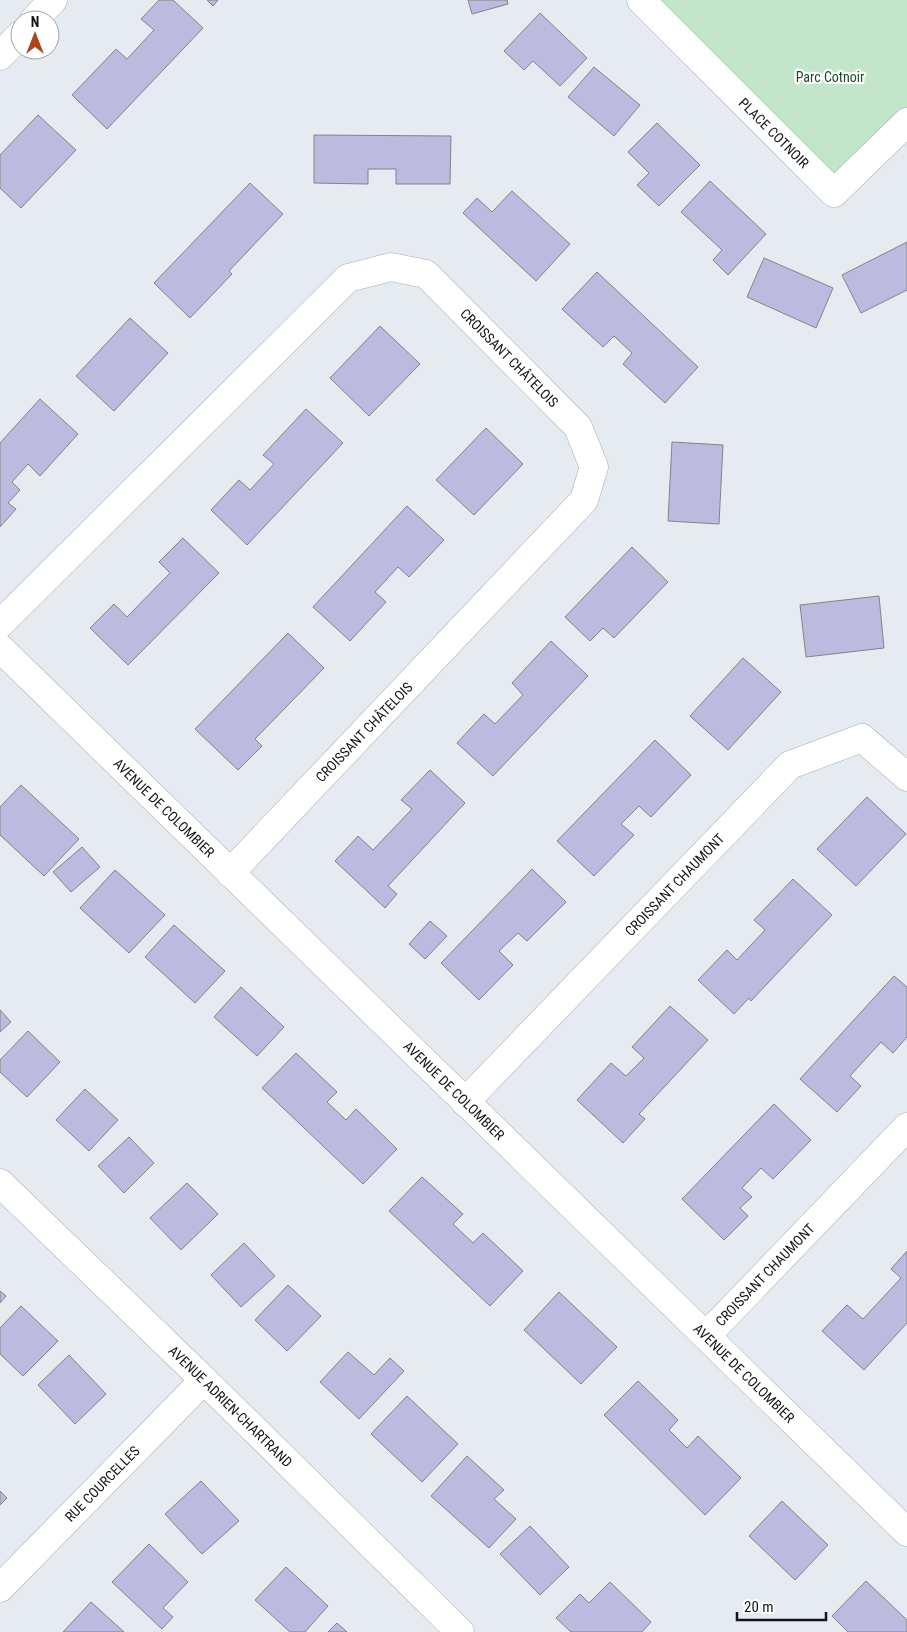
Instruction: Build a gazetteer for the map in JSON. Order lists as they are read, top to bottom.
{
  "streets": {
    "street": [
      "PLACE COTNOIR",
      "CROISSANT CHÂTELOIS",
      "AVENUE DE COLOMBIER",
      "CROISSANT CHAUMONT",
      "AVENUE ADRIEN-CHARTRAND",
      "RUE COURCELLES"
    ]
  },
  "crossings": [
    ["CROISSANT CHÂTELOIS", "AVENUE DE COLOMBIER"],
    ["AVENUE DE COLOMBIER", "CROISSANT CHAUMONT"],
    ["AVENUE ADRIEN-CHARTRAND", "RUE COURCELLES"]
  ],
  "parks": ["Parc Cotnoir"],
  "scale_bar": "20 m",
  "north": "top"
}
